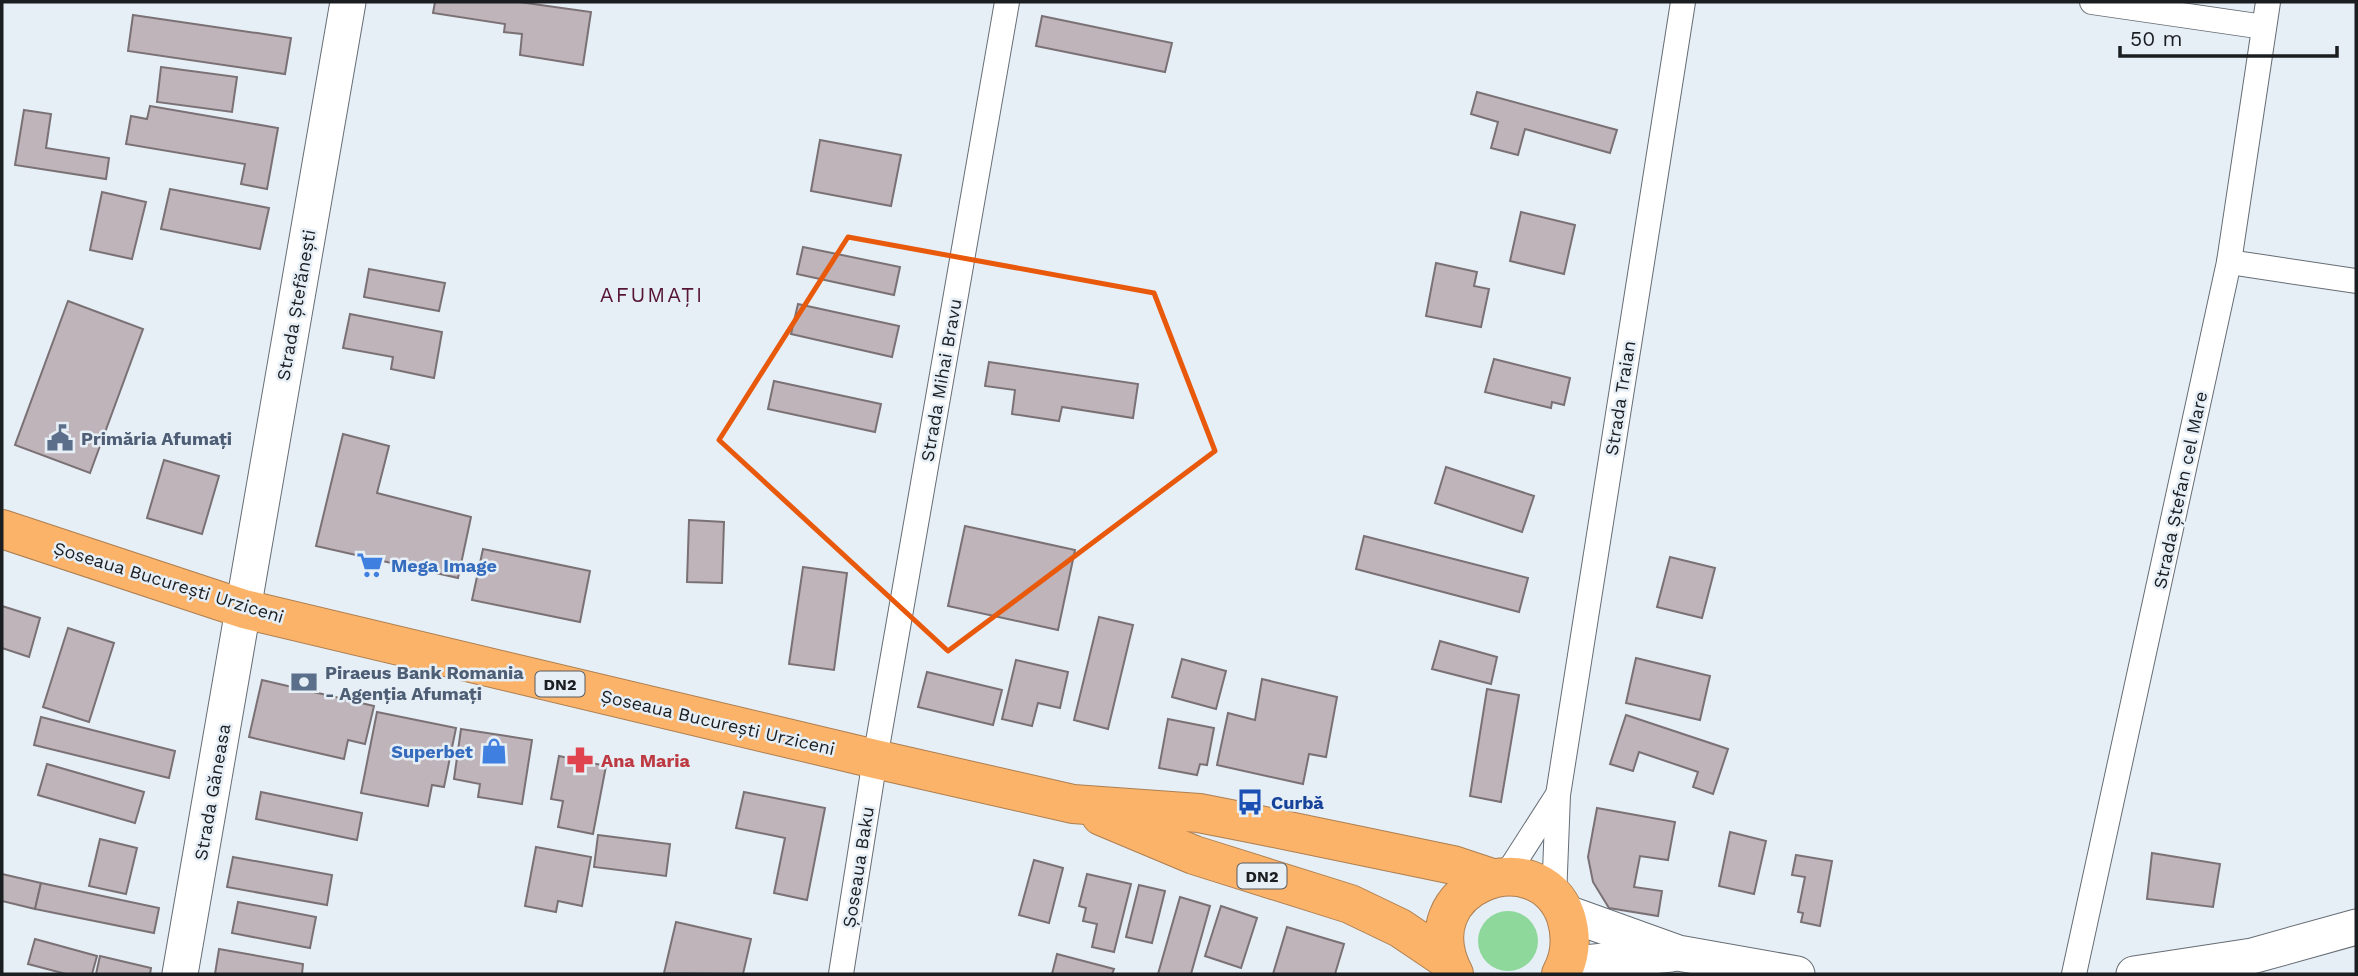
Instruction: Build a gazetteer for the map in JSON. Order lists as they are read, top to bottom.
{
  "streets": {
    "highway": ["Șoseaua București Urziceni", "DN2"],
    "main road": ["Strada Ștefănești", "Strada Găneasa"],
    "street": [
      "Strada Mihai Bravu",
      "Strada Traian",
      "Strada Ștefan cel Mare",
      "Șoseaua Baku"
    ]
  },
  "crossings": [
    ["Strada Ștefănești", "Șoseaua București Urziceni"],
    ["Strada Ștefănești", "Strada Găneasa"],
    ["Strada Mihai Bravu", "Șoseaua București Urziceni"],
    ["Strada Mihai Bravu", "Șoseaua Baku"],
    ["Strada Traian", "Șoseaua București Urziceni"],
    ["Șoseaua București Urziceni", "Strada Găneasa"],
    ["Șoseaua București Urziceni", "Șoseaua Baku"]
  ],
  "districts": ["AFUMAȚI"],
  "places": {
    "public building": ["Primăria Afumați"],
    "supermarket": ["Mega Image"],
    "bank": ["Piraeus Bank Romania - Agenția Afumați"],
    "shop": ["Superbet"],
    "pharmacy": ["Ana Maria"],
    "bus stop": ["Curbă"]
  },
  "scale_bar": "50 m"
}
